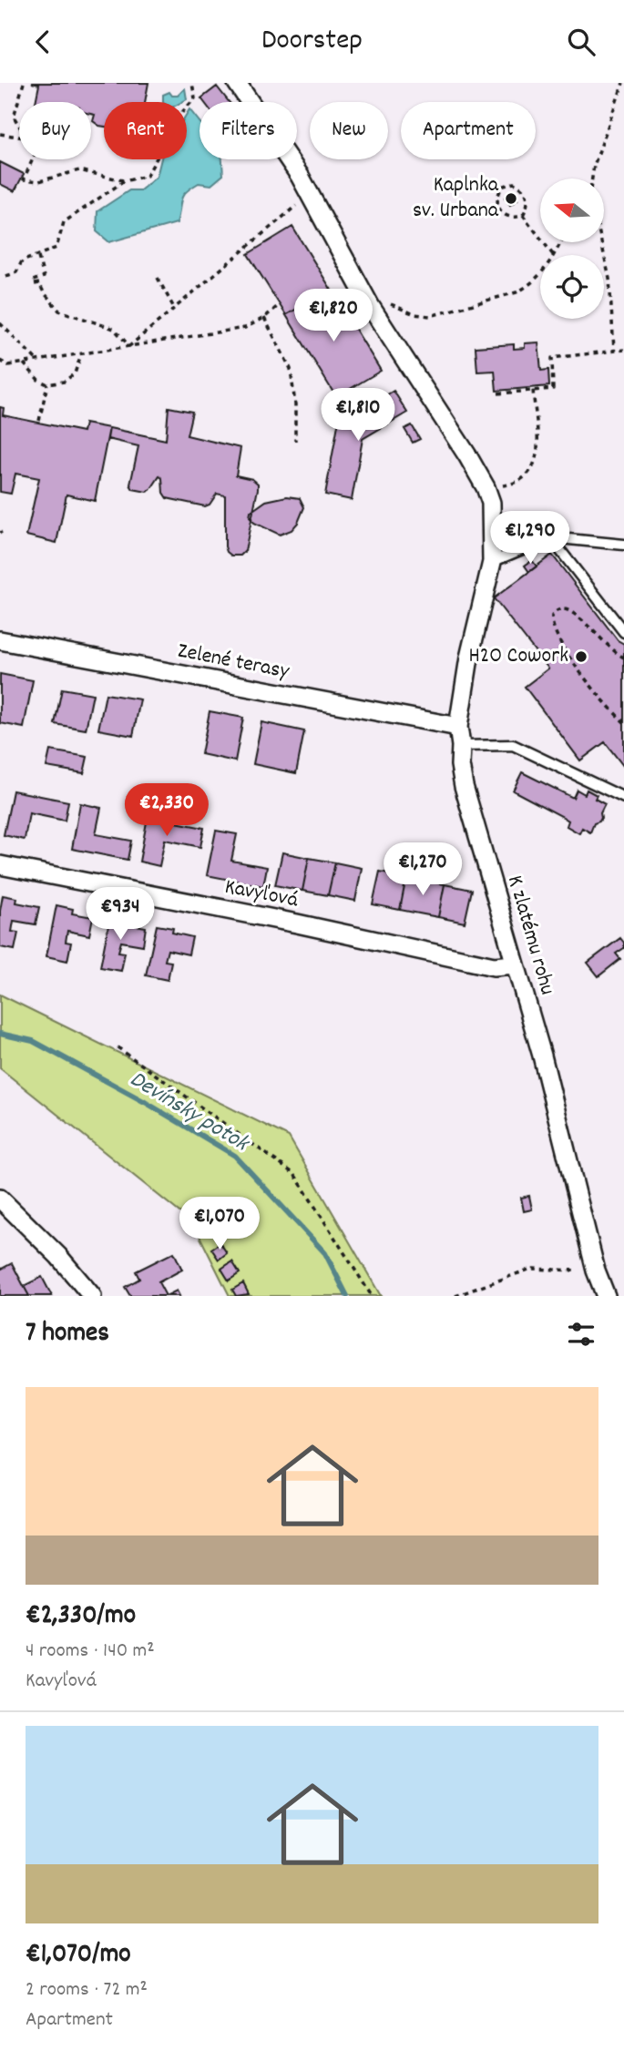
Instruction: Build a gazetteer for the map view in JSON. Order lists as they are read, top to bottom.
{
  "streets": {
    "street": ["Zelené terasy", "Kavyľová", "K zlatému rohu"]
  },
  "crossings": [
    ["Zelené terasy", "K zlatému rohu"],
    ["Kavyľová", "K zlatému rohu"]
  ],
  "water": ["Devínsky potok"],
  "places": ["Kaplnka sv. Urbana", "H2O Cowork"],
  "north": "left",
  "page": {
    "header": "Doorstep",
    "chip": [
      "Buy",
      "Rent",
      "Filters",
      "New",
      "Apartment"
    ],
    "price": [
      "€1,820",
      "€1,810",
      "€1,290",
      "€2,330",
      "€1,270",
      "€934",
      "€1,070"
    ],
    "heading": "7 homes",
    "list": [
      {
        "name": "€2,330/mo",
        "note": "4 rooms · 140 m² · Kavyľová"
      },
      {
        "name": "€1,070/mo",
        "note": "2 rooms · 72 m² · Apartment"
      }
    ]
  }
}
